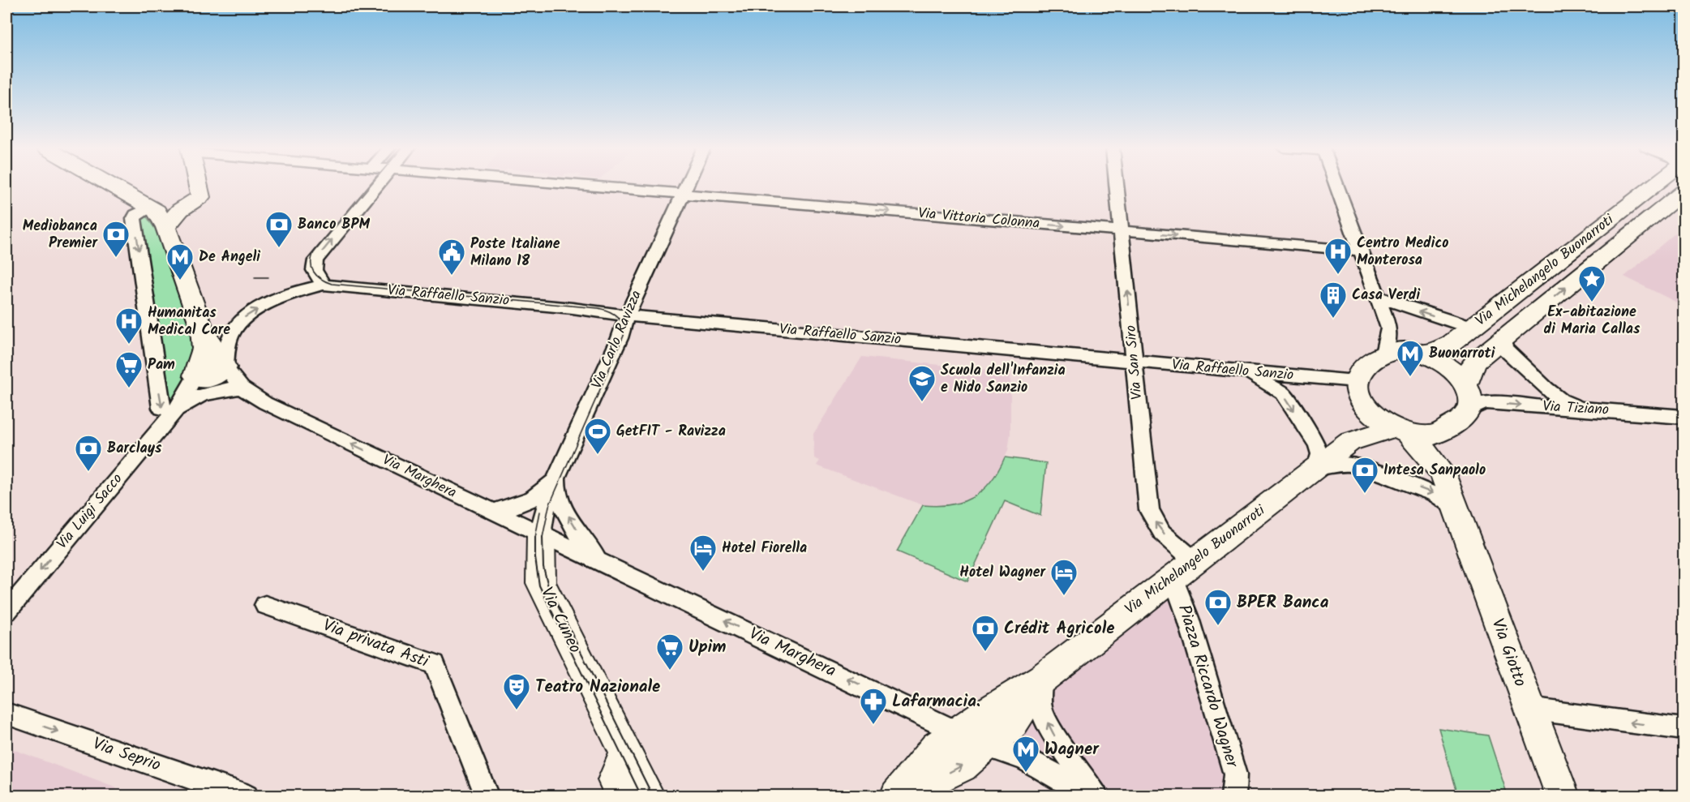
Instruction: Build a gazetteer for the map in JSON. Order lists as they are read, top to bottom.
{
  "streets": {
    "main road": ["Via Michelangelo Buonarroti", "Via Cuneo", "Via Giotto"],
    "street": [
      "Via Vittoria Colonna",
      "Via Raffaello Sanzio",
      "Via Carlo Ravizza",
      "Via San Siro",
      "Via Tiziano",
      "Via Marghera",
      "Via Luigi Sacco",
      "Via privata Asti",
      "Piazza Riccardo Wagner",
      "Via Seprio"
    ]
  },
  "crossings": [
    ["Via Vittoria Colonna", "Via Carlo Ravizza"],
    ["Via Vittoria Colonna", "Via San Siro"],
    ["Via Michelangelo Buonarroti", "Via Raffaello Sanzio"],
    ["Via Michelangelo Buonarroti", "Via San Siro"],
    ["Via Michelangelo Buonarroti", "Via Tiziano"],
    ["Via Michelangelo Buonarroti", "Via Marghera"],
    ["Via Michelangelo Buonarroti", "Piazza Riccardo Wagner"],
    ["Via Raffaello Sanzio", "Via Carlo Ravizza"],
    ["Via Raffaello Sanzio", "Via San Siro"],
    ["Via Raffaello Sanzio", "Via Tiziano"],
    ["Via Carlo Ravizza", "Via Marghera"],
    ["Via Carlo Ravizza", "Via Cuneo"],
    ["Via San Siro", "Piazza Riccardo Wagner"],
    ["Via Marghera", "Via Cuneo"]
  ],
  "one_way": [
    "Via Vittoria Colonna",
    "Via San Siro",
    "Via Marghera",
    "Via Luigi Sacco",
    "Via Seprio"
  ],
  "places": {
    "bank": [
      "Banco BPM",
      "Mediobanca Premier",
      "Barclays",
      "Intesa Sanpaolo",
      "BPER Banca",
      "Crédit Agricole"
    ],
    "hospital": ["Centro Medico Monterosa", "Humanitas Medical Care"],
    "public building": ["Poste Italiane Milano 18"],
    "metro station": ["De Angeli", "Buonarroti", "Wagner"],
    "place": ["Ex-abitazione di Maria Callas"],
    "building": ["Casa Verdi"],
    "supermarket": ["Pam", "Upim"],
    "school or university": ["Scuola dell'Infanzia e Nido Sanzio"],
    "sports": ["GetFIT - Ravizza"],
    "hotel": ["Hotel Fiorella", "Hotel Wagner"],
    "theatre": ["Teatro Nazionale"],
    "pharmacy": ["Lafarmacia."]
  }
}
